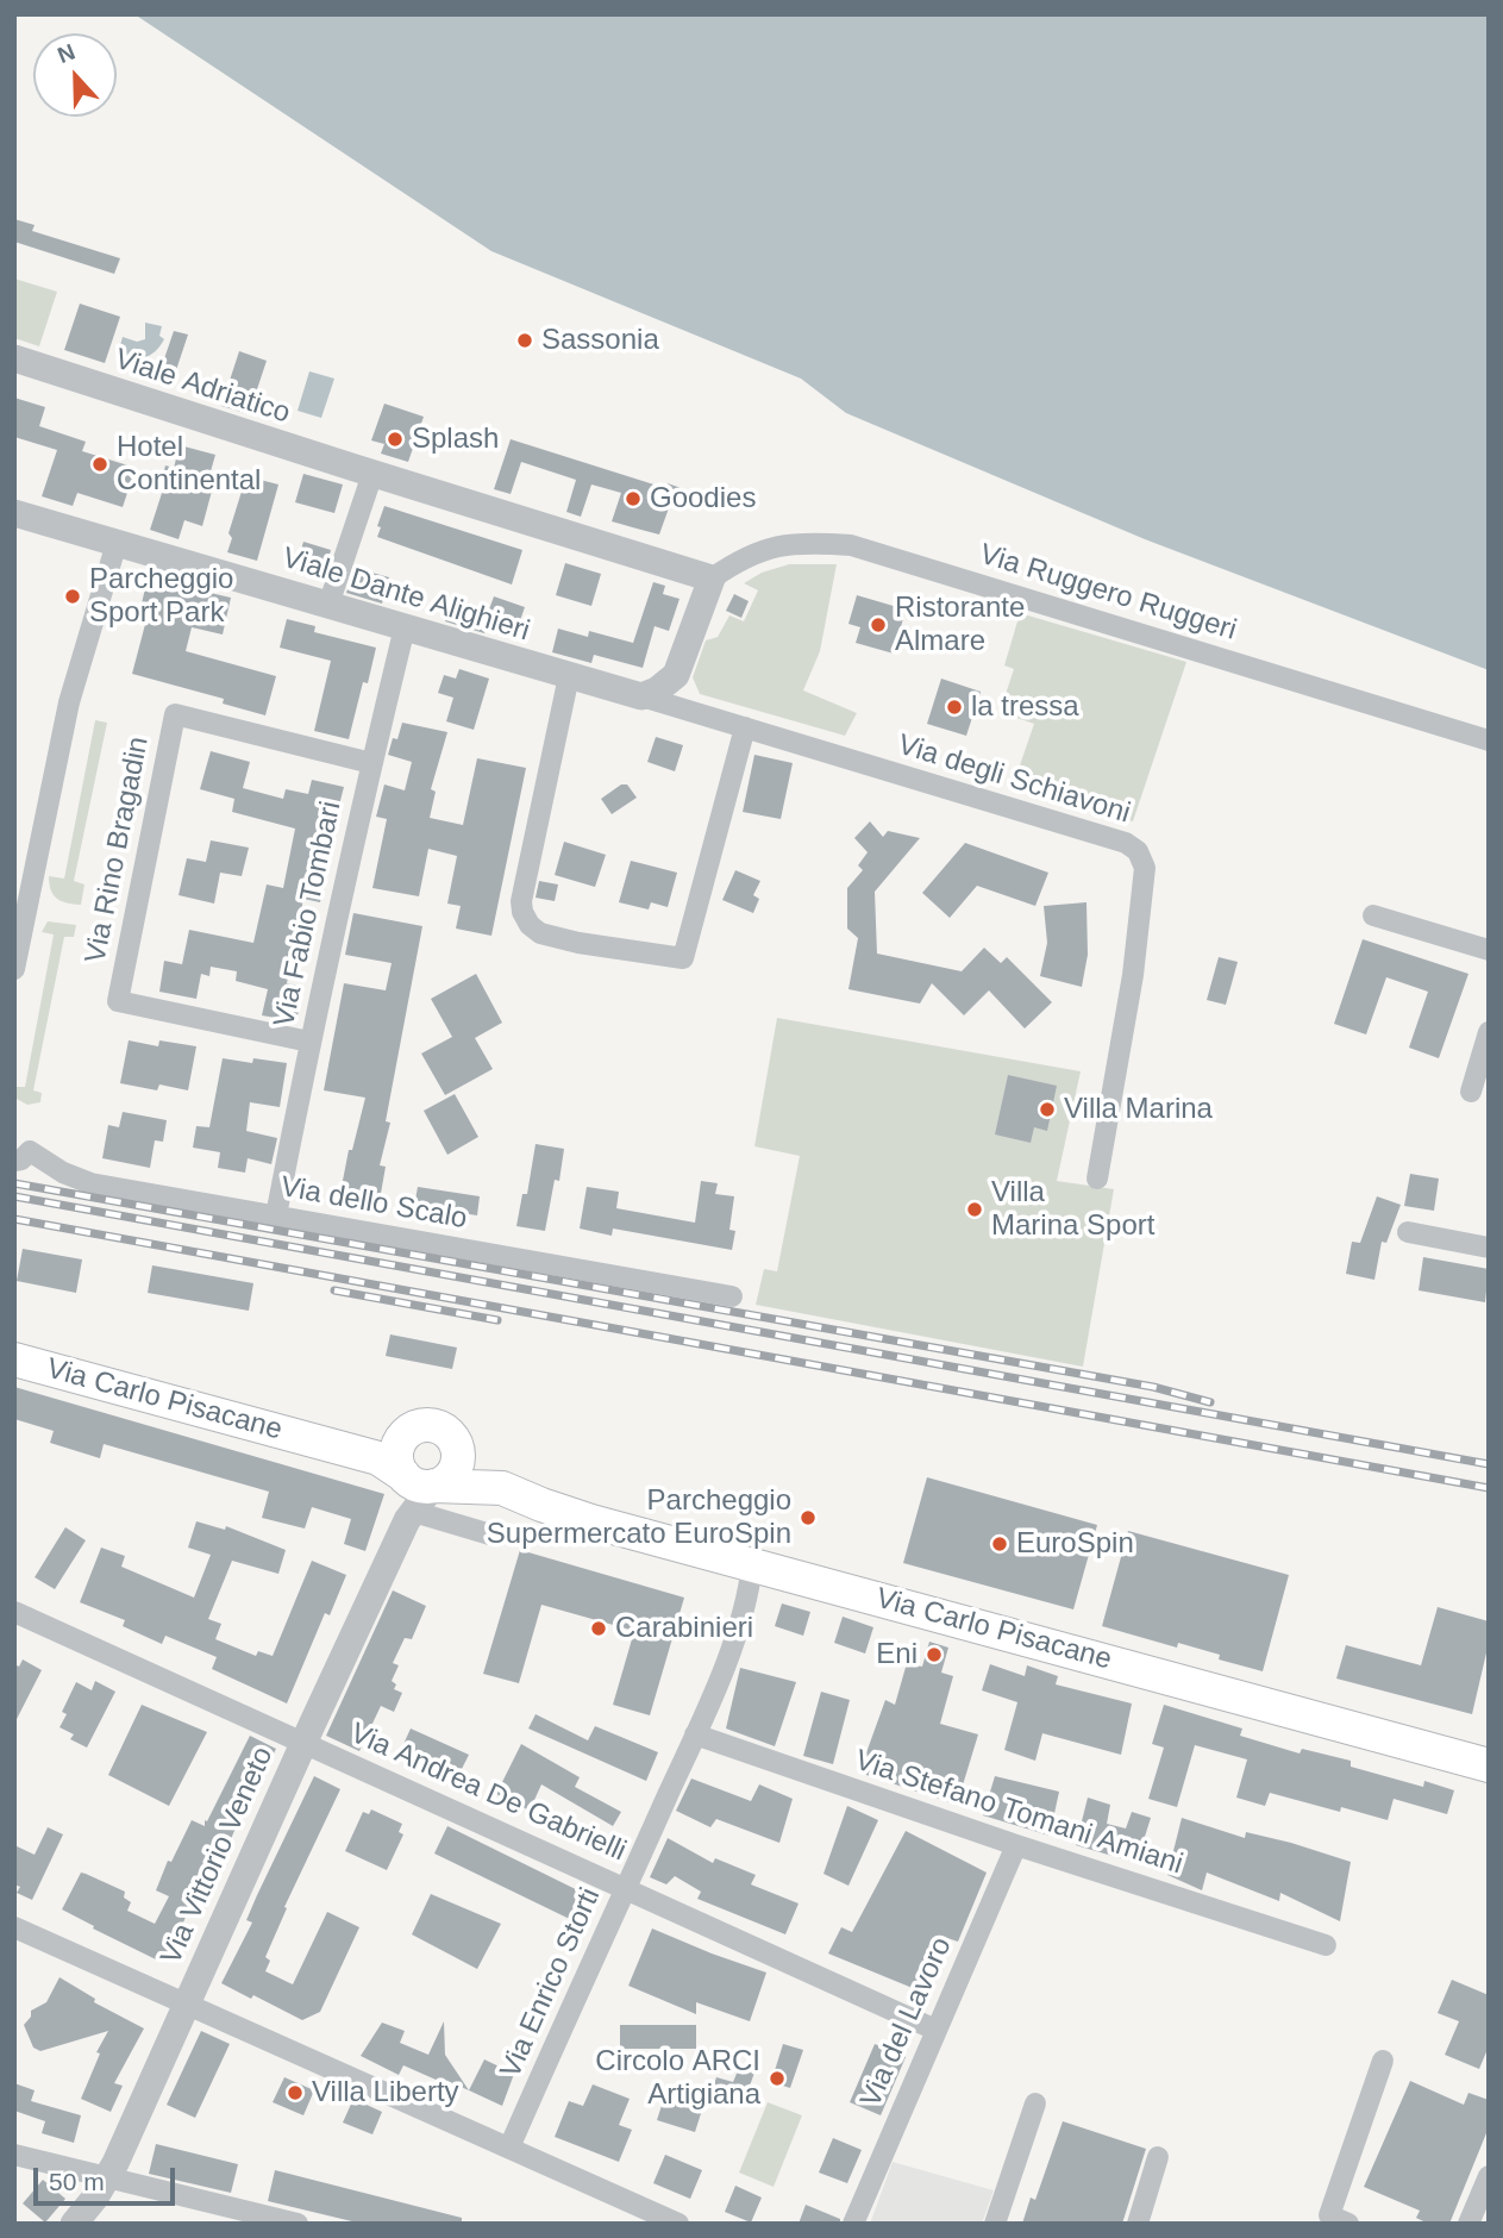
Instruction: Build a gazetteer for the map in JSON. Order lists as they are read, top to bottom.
{
  "streets": {
    "main road": ["Via Carlo Pisacane"],
    "street": [
      "Viale Adriatico",
      "Via Ruggero Ruggeri",
      "Viale Dante Alighieri",
      "Via degli Schiavoni",
      "Via Rino Bragadin",
      "Via Fabio Tombari",
      "Via dello Scalo",
      "Via Andrea De Gabrielli",
      "Via Stefano Tomani Amiani",
      "Via Vittorio Veneto",
      "Via Enrico Storti",
      "Via del Lavoro"
    ]
  },
  "crossings": [
    ["Viale Adriatico", "Via Ruggero Ruggeri"],
    ["Viale Dante Alighieri", "Via degli Schiavoni"],
    ["Viale Dante Alighieri", "Via Fabio Tombari"],
    ["Via Rino Bragadin", "Via Fabio Tombari"],
    ["Via Fabio Tombari", "Via dello Scalo"],
    ["Via Carlo Pisacane", "Via Vittorio Veneto"],
    ["Via Carlo Pisacane", "Via Enrico Storti"],
    ["Via Andrea De Gabrielli", "Via Vittorio Veneto"],
    ["Via Andrea De Gabrielli", "Via Enrico Storti"],
    ["Via Andrea De Gabrielli", "Via del Lavoro"],
    ["Via Stefano Tomani Amiani", "Via Enrico Storti"],
    ["Via Stefano Tomani Amiani", "Via del Lavoro"]
  ],
  "places": [
    "Sassonia",
    "Splash",
    "Hotel Continental",
    "Goodies",
    "Parcheggio Sport Park",
    "Ristorante Almare",
    "la tressa",
    "Villa Marina",
    "Villa Marina Sport",
    "Parcheggio Supermercato EuroSpin",
    "EuroSpin",
    "Carabinieri",
    "Eni",
    "Circolo ARCI Artigiana",
    "Villa Liberty"
  ],
  "scale_bar": "50 m",
  "north": "top"
}
